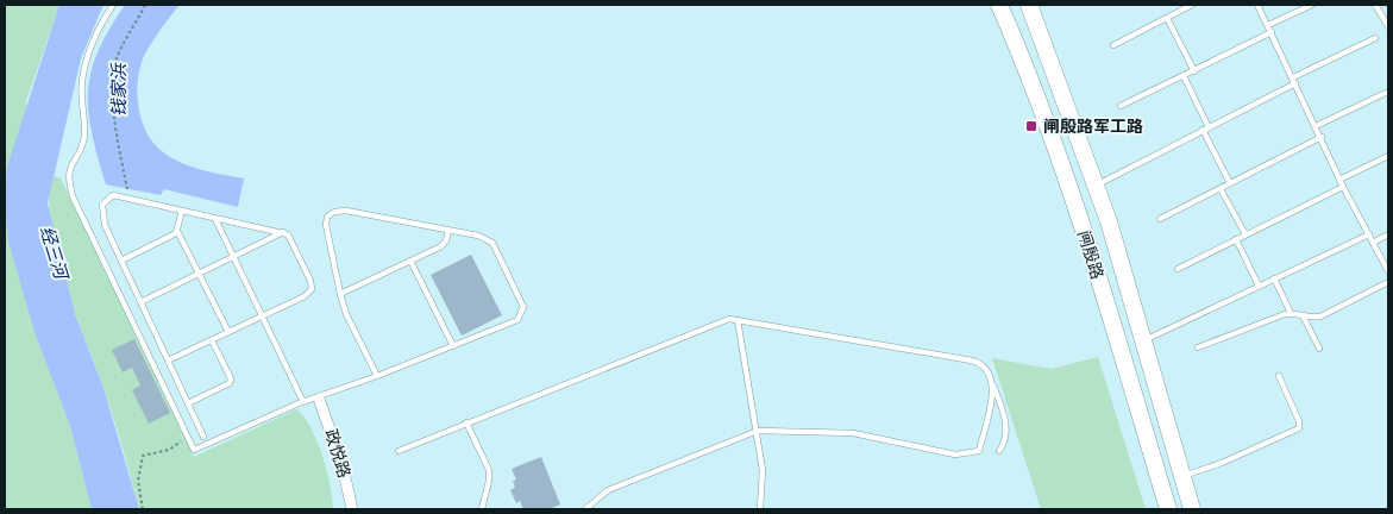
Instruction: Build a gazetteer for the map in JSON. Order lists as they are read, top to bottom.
{
  "streets": {
    "main road": ["闸殷路"],
    "street": ["政悦路"]
  },
  "water": ["钱家浜", "经三河"],
  "places": {
    "transit": ["闸殷路军工路"]
  }
}
